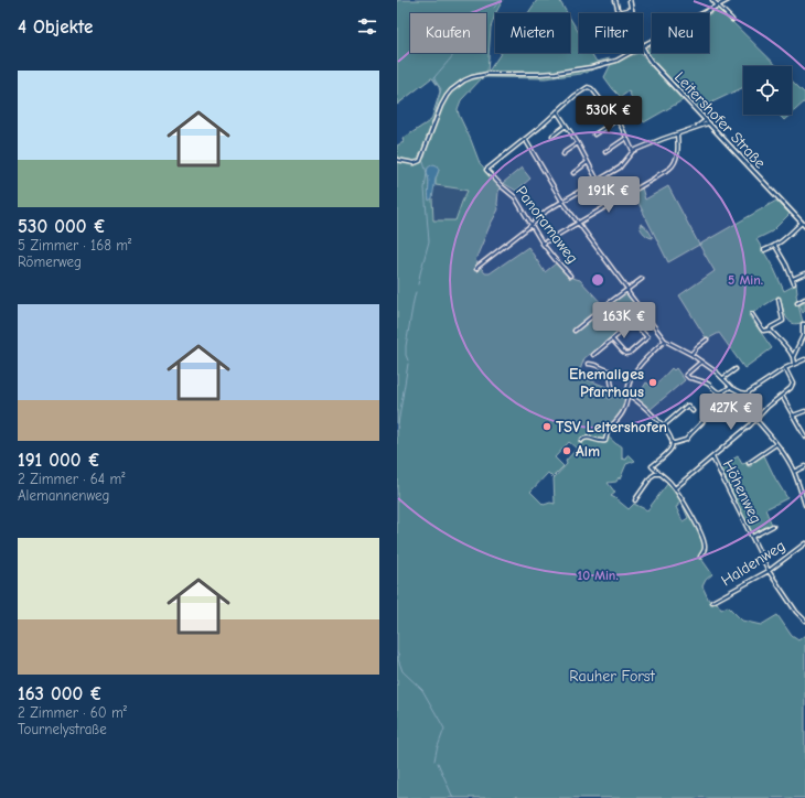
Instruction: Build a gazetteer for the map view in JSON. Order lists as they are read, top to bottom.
{
  "streets": {
    "street": [
      "Leitershofer Straße",
      "Panoramaweg",
      "Höhenweg",
      "Haldenweg"
    ]
  },
  "crossings": [
    ["Höhenweg", "Haldenweg"]
  ],
  "parks": ["Rauher Forst"],
  "places": ["Ehemaliges Pfarrhaus", "TSV Leitershofen", "Alm"],
  "page": {
    "heading": "4 Objekte",
    "chip": [
      "Kaufen",
      "Mieten",
      "Filter",
      "Neu"
    ],
    "list": [
      {
        "name": "530 000 €",
        "note": "5 Zimmer · 168 m² · Römerweg"
      },
      {
        "name": "191 000 €",
        "note": "2 Zimmer · 64 m² · Alemannenweg"
      },
      {
        "name": "163 000 €",
        "note": "2 Zimmer · 60 m² · Tournelystraße"
      }
    ],
    "price": [
      "530K €",
      "191K €",
      "163K €",
      "427K €"
    ]
  },
  "rings": ["5 Min.", "10 Min."]
}
